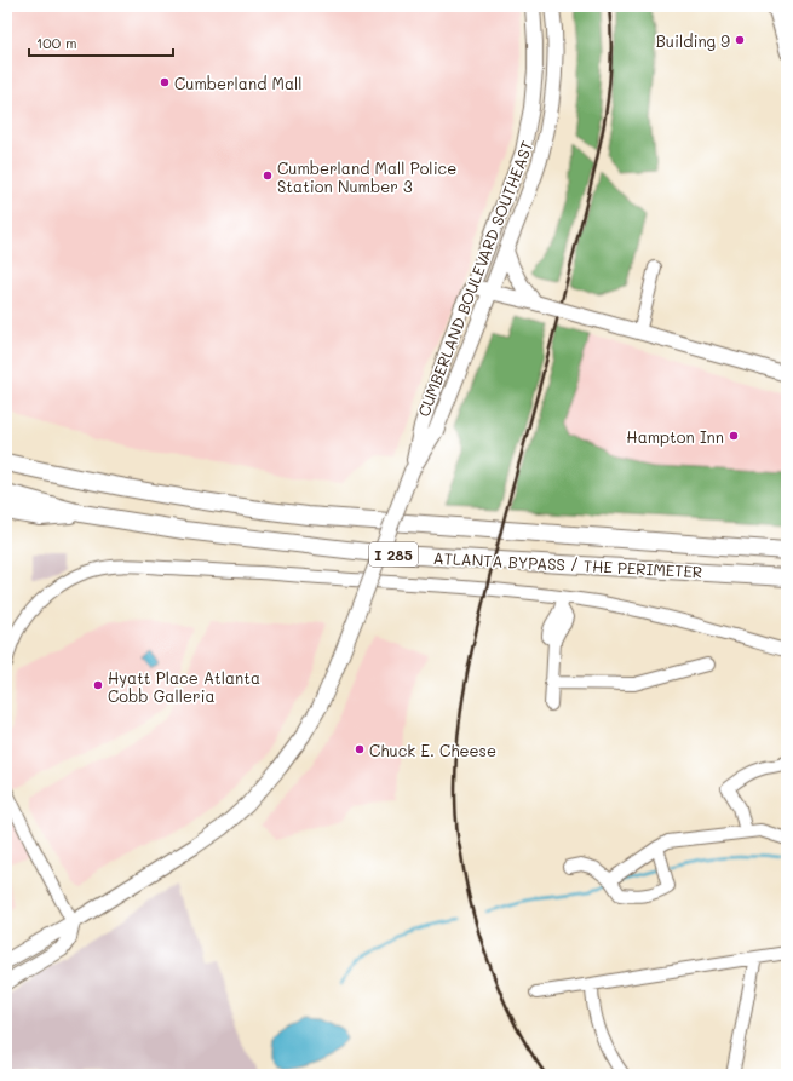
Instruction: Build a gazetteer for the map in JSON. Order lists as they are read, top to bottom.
{
  "streets": {
    "highway": ["I 285", "ATLANTA BYPASS / THE PERIMETER"],
    "main road": ["CUMBERLAND BOULEVARD SOUTHEAST"]
  },
  "places": [
    "Building 9",
    "Cumberland Mall",
    "Cumberland Mall Police Station Number 3",
    "Hampton Inn",
    "Hyatt Place Atlanta Cobb Galleria",
    "Chuck E. Cheese"
  ],
  "scale_bar": "100 m"
}
